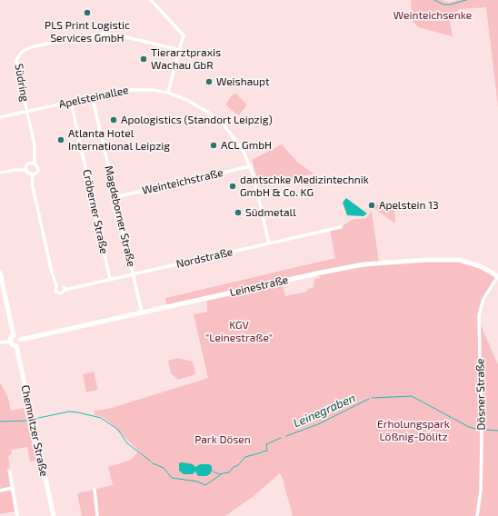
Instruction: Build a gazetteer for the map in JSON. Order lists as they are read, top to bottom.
{
  "streets": {
    "main road": ["Leinestraße", "Chemnitzer Straße"],
    "street": [
      "Südring",
      "Apelsteinallee",
      "Weinteichstraße",
      "Cröberner Straße",
      "Magdeborner Straße",
      "Nordstraße",
      "Dösner Straße"
    ]
  },
  "crossings": [
    ["Südring", "Apelsteinallee"],
    ["Apelsteinallee", "Weinteichstraße"],
    ["Apelsteinallee", "Cröberner Straße"],
    ["Apelsteinallee", "Magdeborner Straße"],
    ["Apelsteinallee", "Nordstraße"],
    ["Weinteichstraße", "Magdeborner Straße"],
    ["Cröberner Straße", "Nordstraße"],
    ["Magdeborner Straße", "Nordstraße"],
    ["Magdeborner Straße", "Leinestraße"],
    ["Leinestraße", "Dösner Straße"],
    ["Leinestraße", "Chemnitzer Straße"]
  ],
  "water": ["Leinegraben"],
  "parks": [
    "Weinteichsenke",
    "KGV \"Leinestraße\"",
    "Erholungspark Lößnig-Dölitz",
    "Park Dösen"
  ],
  "places": [
    "PLS Print Logistic Services GmbH",
    "Tierarztpraxis Wachau GbR",
    "Weishaupt",
    "Apologistics (Standort Leipzig)",
    "Atlanta Hotel International Leipzig",
    "ACL GmbH",
    "dantschke Medizintechnik GmbH & Co. KG",
    "Apelstein 13",
    "Südmetall"
  ]
}
